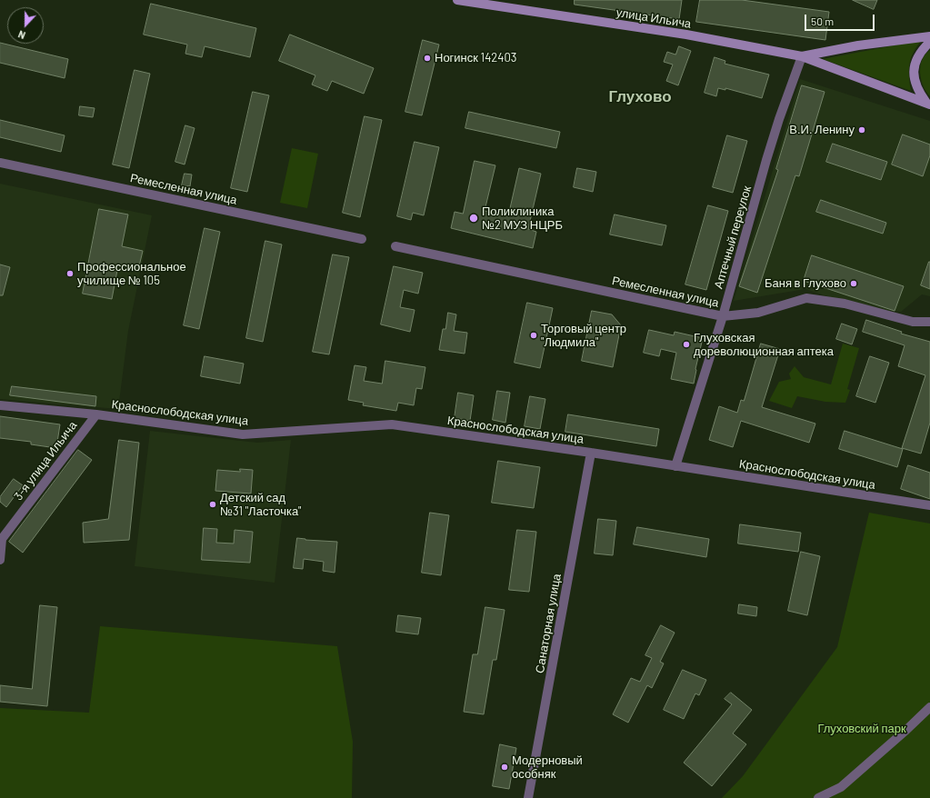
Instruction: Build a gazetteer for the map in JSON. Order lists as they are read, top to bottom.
{
  "streets": {
    "main road": ["улица Ильича"],
    "street": [
      "Ремесленная улица",
      "Аптечный переулок",
      "Краснослободская улица",
      "3-я улица Ильича",
      "Санаторная улица"
    ]
  },
  "crossings": [
    ["улица Ильича", "Аптечный переулок"],
    ["Ремесленная улица", "Аптечный переулок"],
    ["Аптечный переулок", "Краснослободская улица"],
    ["Краснослободская улица", "3-я улица Ильича"],
    ["Краснослободская улица", "Санаторная улица"]
  ],
  "districts": ["Глухово"],
  "parks": ["Глуховский парк"],
  "places": [
    "Ногинск 142403",
    "В.И. Ленину",
    "Поликлиника №2 МУЗ НЦРБ",
    "Профессиональное училище № 105",
    "Баня в Глухово",
    "Торговый центр \"Людмила\"",
    "Глуховская дореволюционная аптека",
    "Детский сад №31 \"Ласточка\"",
    "Модерновый особняк"
  ],
  "scale_bar": "50 m",
  "north": "bottom"
}
